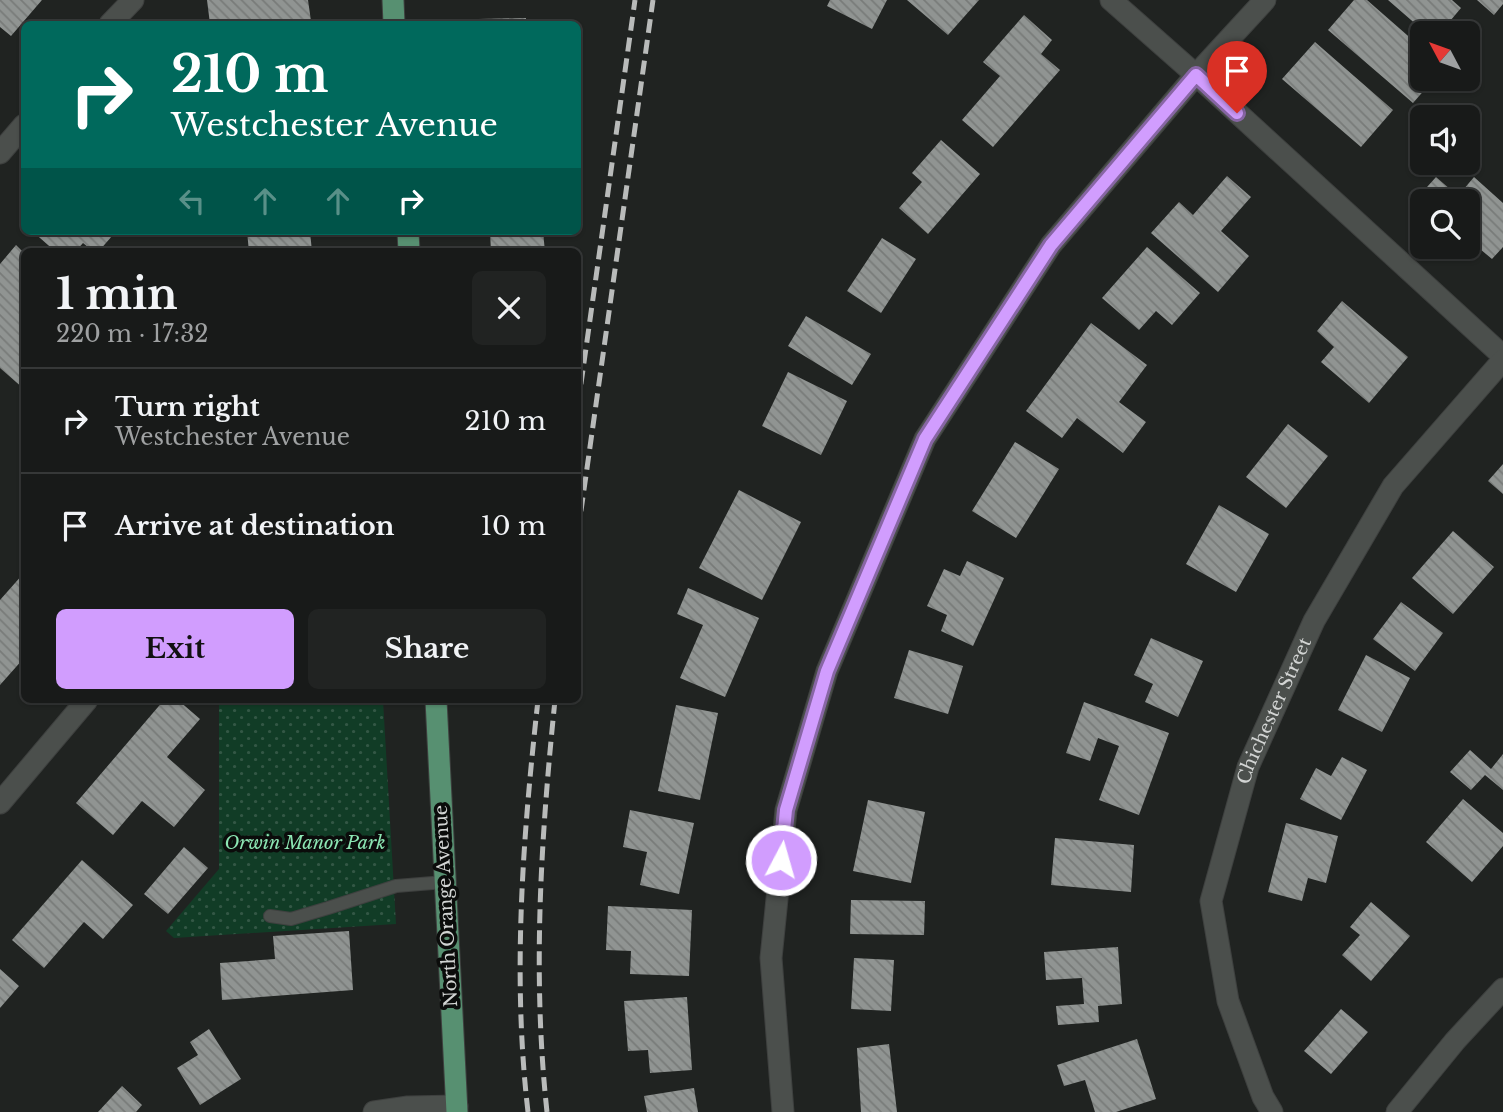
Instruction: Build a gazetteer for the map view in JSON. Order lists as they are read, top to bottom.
{
  "streets": {
    "main road": ["North Orange Avenue"],
    "street": ["Chichester Street"]
  },
  "parks": ["Orwin Manor Park"],
  "north": "top left",
  "page": {
    "turn": ["210 m", "Westchester Avenue"],
    "heading": ["1 min", "220 m · 17:32"],
    "list": [
      {
        "name": "Turn right",
        "note": "Westchester Avenue",
        "value": "210 m"
      },
      {
        "name": "Arrive at destination",
        "value": "10 m"
      }
    ],
    "buttons": ["Exit", "Share"]
  }
}
